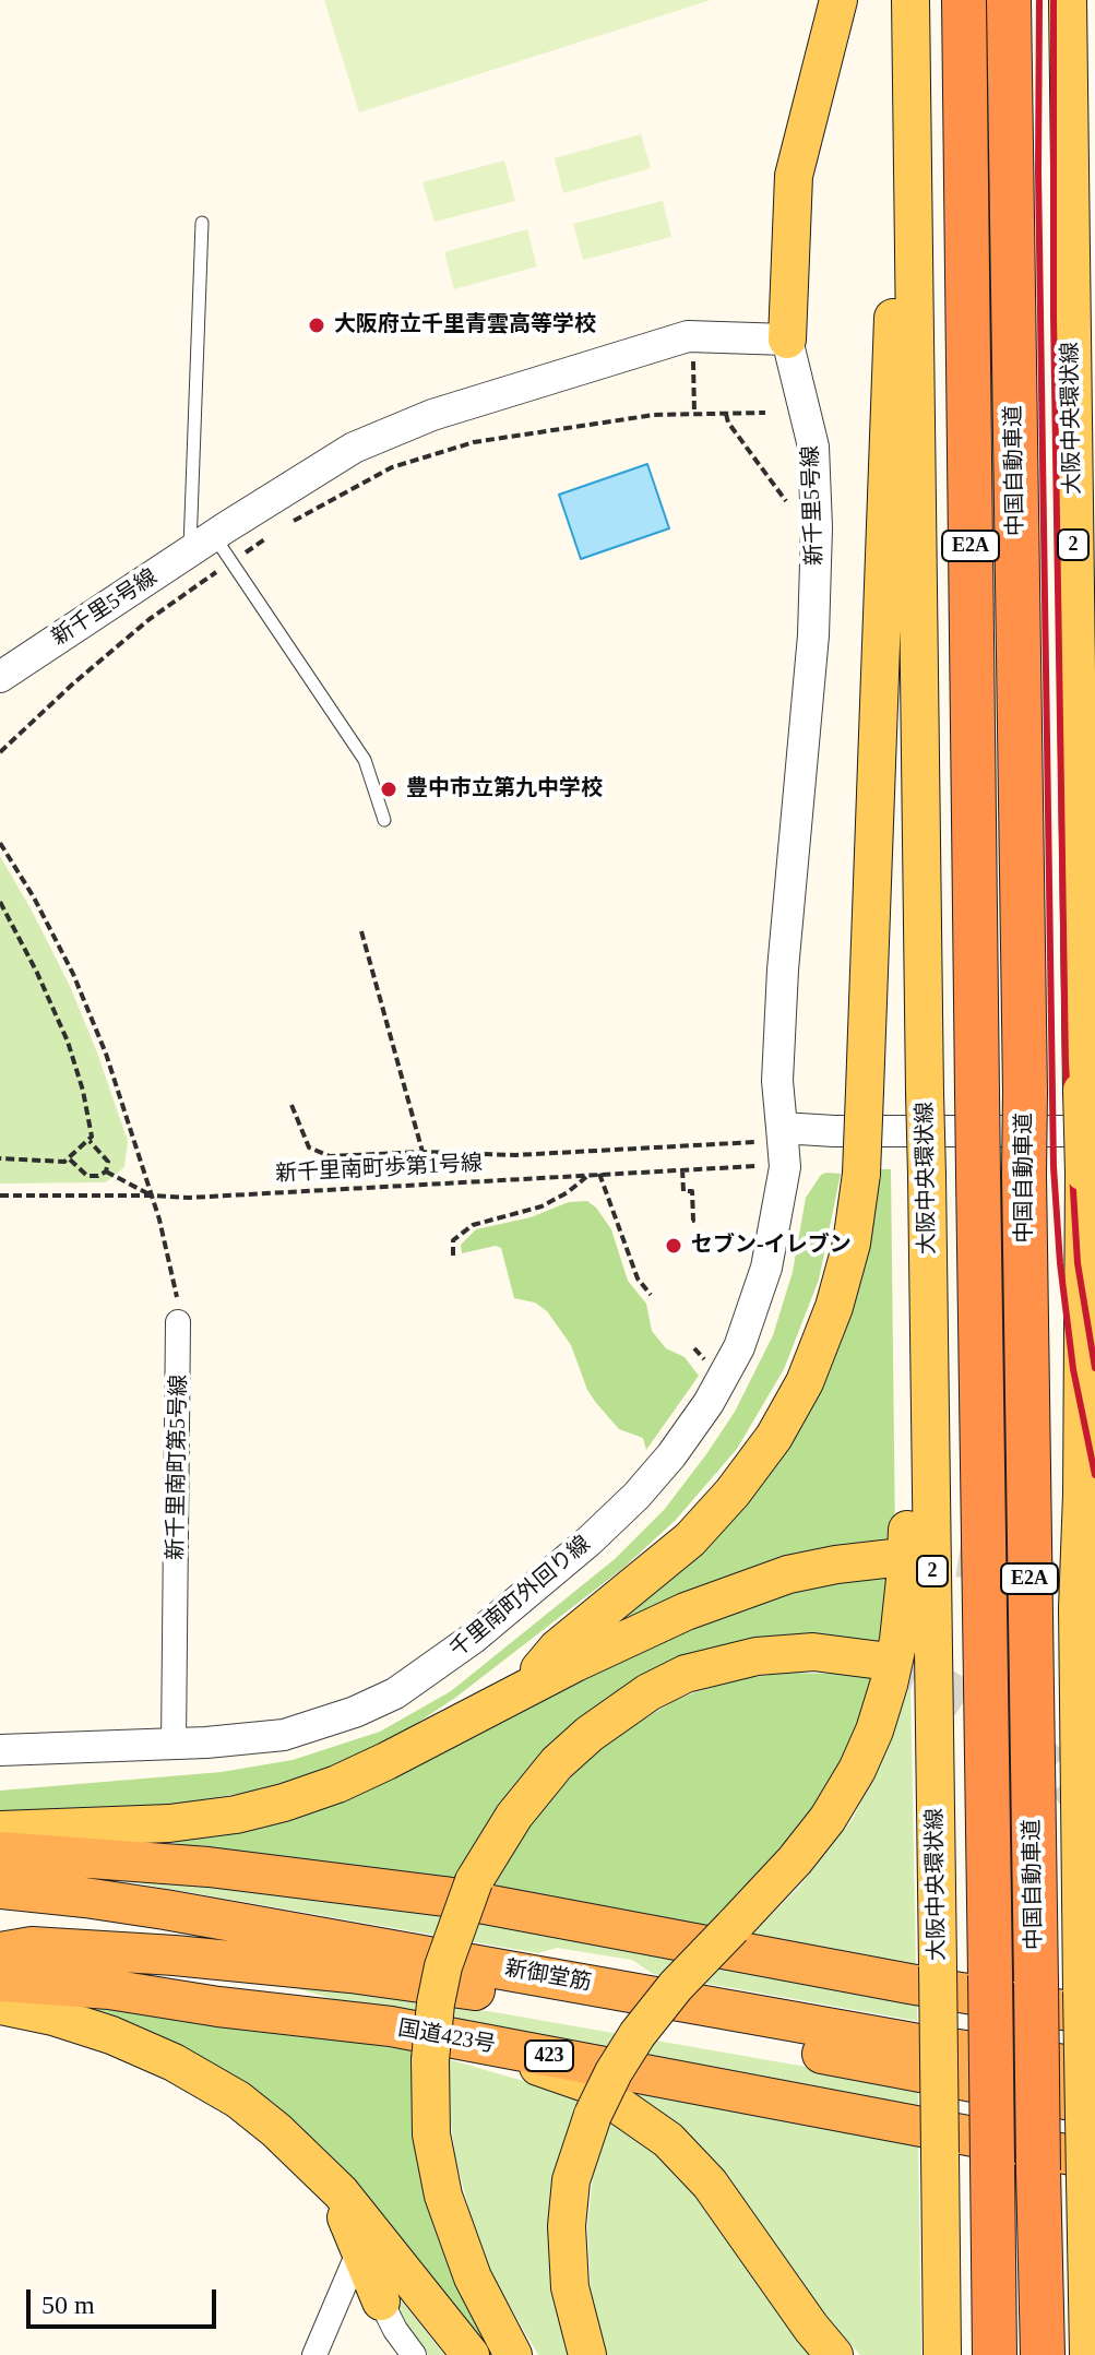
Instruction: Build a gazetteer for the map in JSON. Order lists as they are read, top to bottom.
{
  "streets": {
    "highway": [
      "中国自動車道",
      "E2A",
      "新御堂筋",
      "国道423号",
      "423"
    ],
    "main road": ["大阪中央環状線", "2"],
    "street": ["新千里5号線", "新千里南町第5号線", "千里南町外回り線"],
    "path": ["新千里南町歩第1号線"]
  },
  "crossings": [
    ["大阪中央環状線", "国道423号"],
    ["新千里5号線", "千里南町外回り線"],
    ["新千里南町第5号線", "千里南町外回り線"]
  ],
  "places": ["大阪府立千里青雲高等学校", "豊中市立第九中学校", "セブン-イレブン"],
  "scale_bar": "50 m"
}
